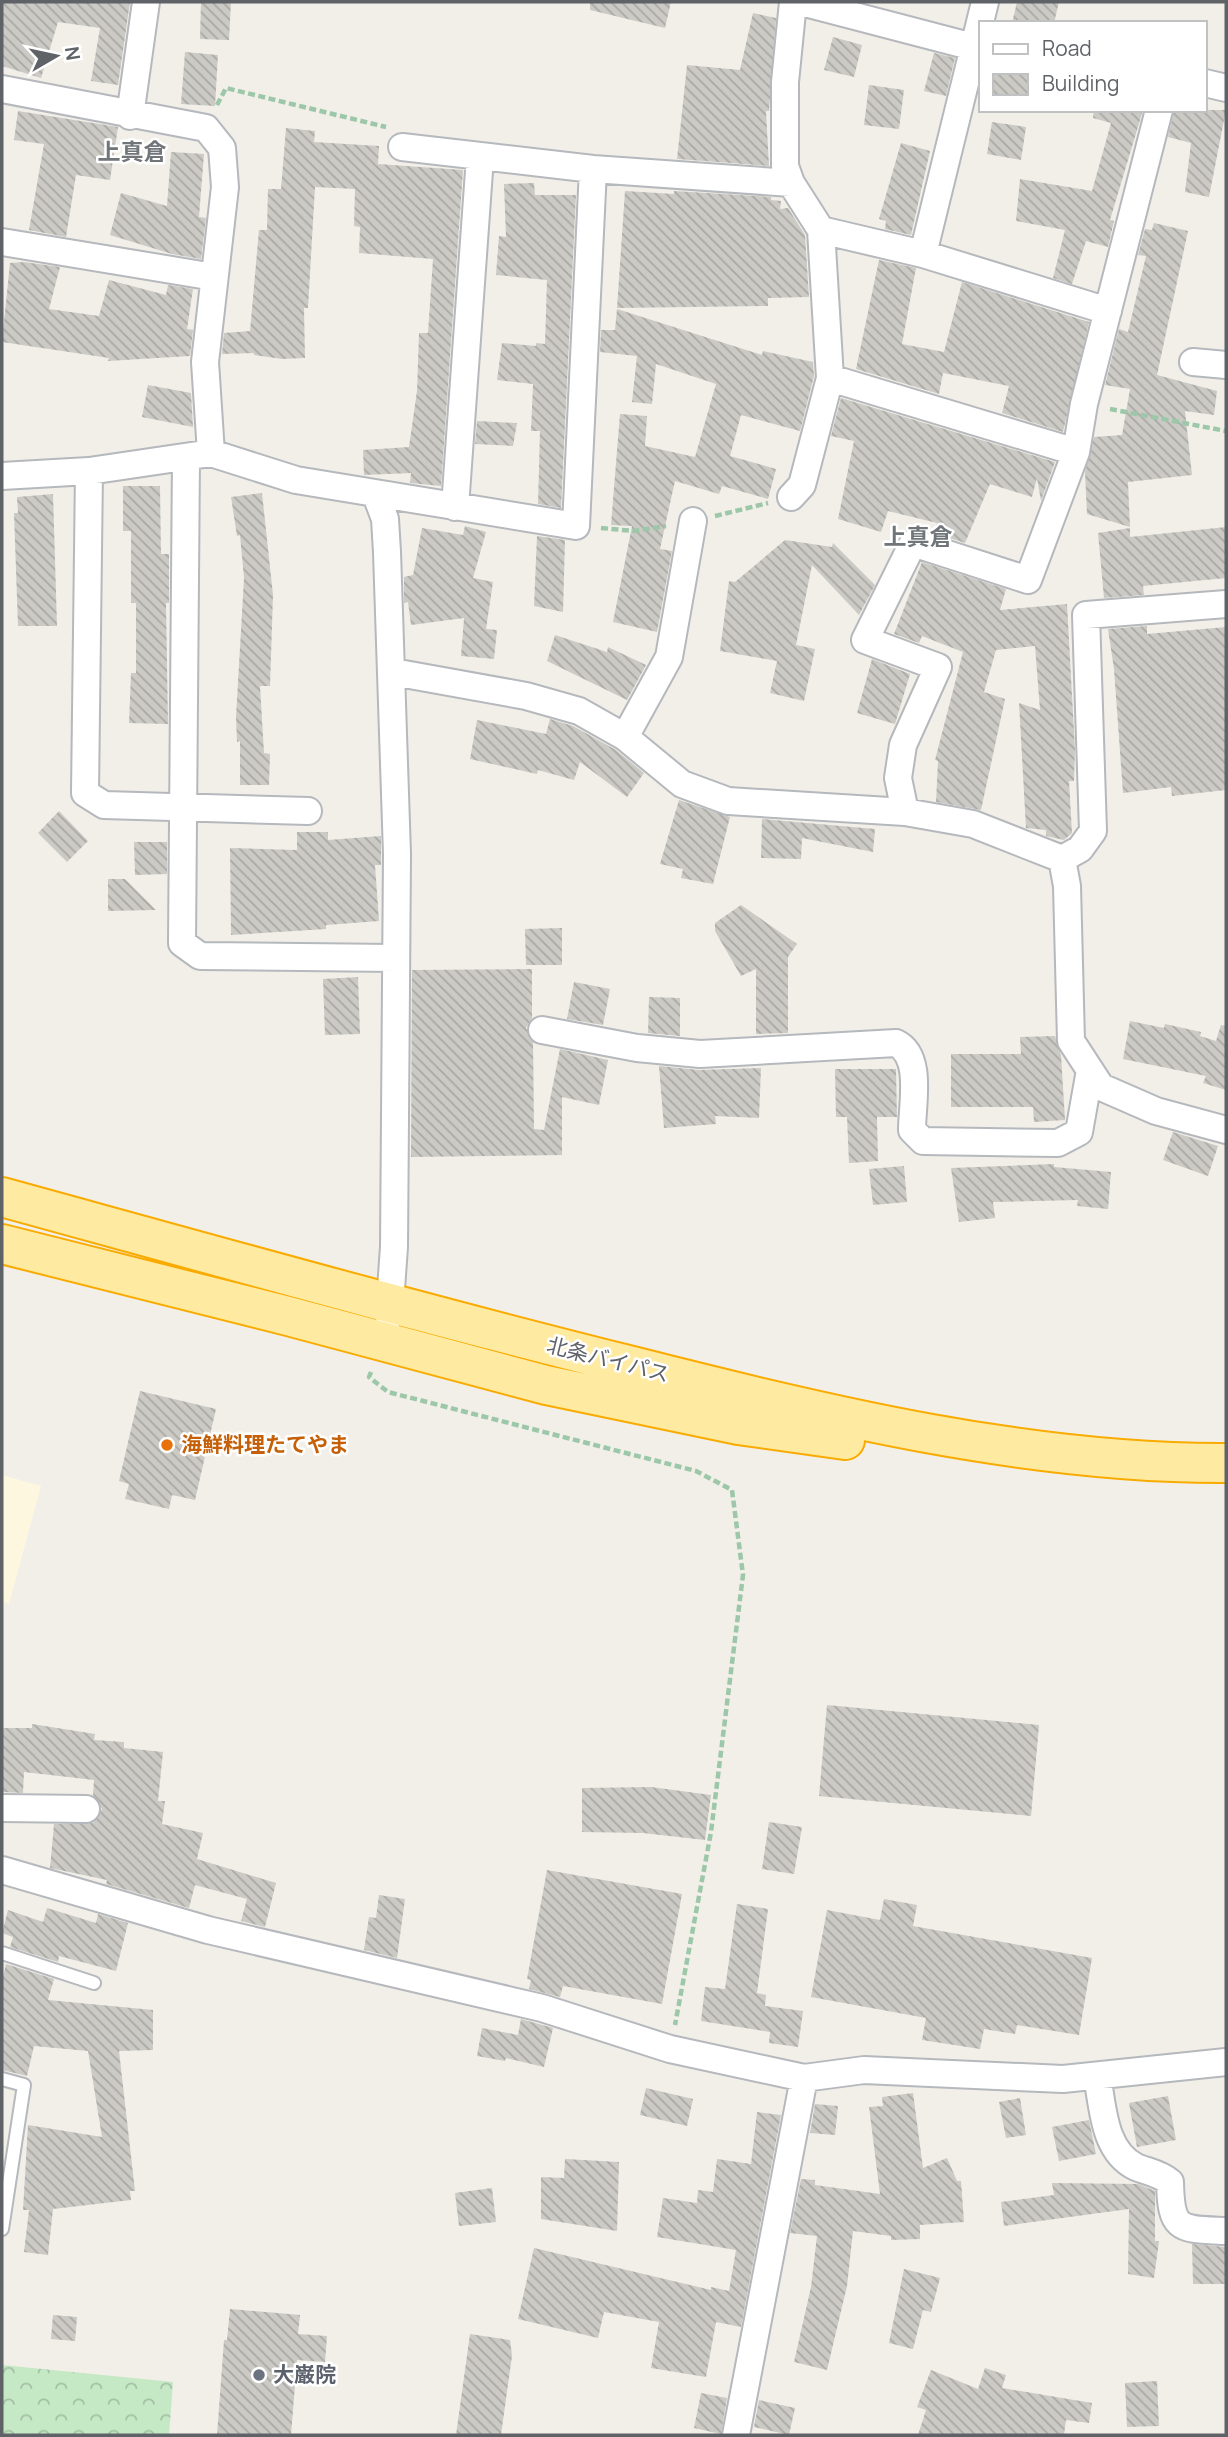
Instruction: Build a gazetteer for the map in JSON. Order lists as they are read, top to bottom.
{
  "streets": {
    "highway": ["北条バイパス"]
  },
  "districts": ["上真倉", "上真倉"],
  "places": ["海鮮料理たてやま", "大巌院"],
  "legend": ["Road", "Building"],
  "north": "right"
}
